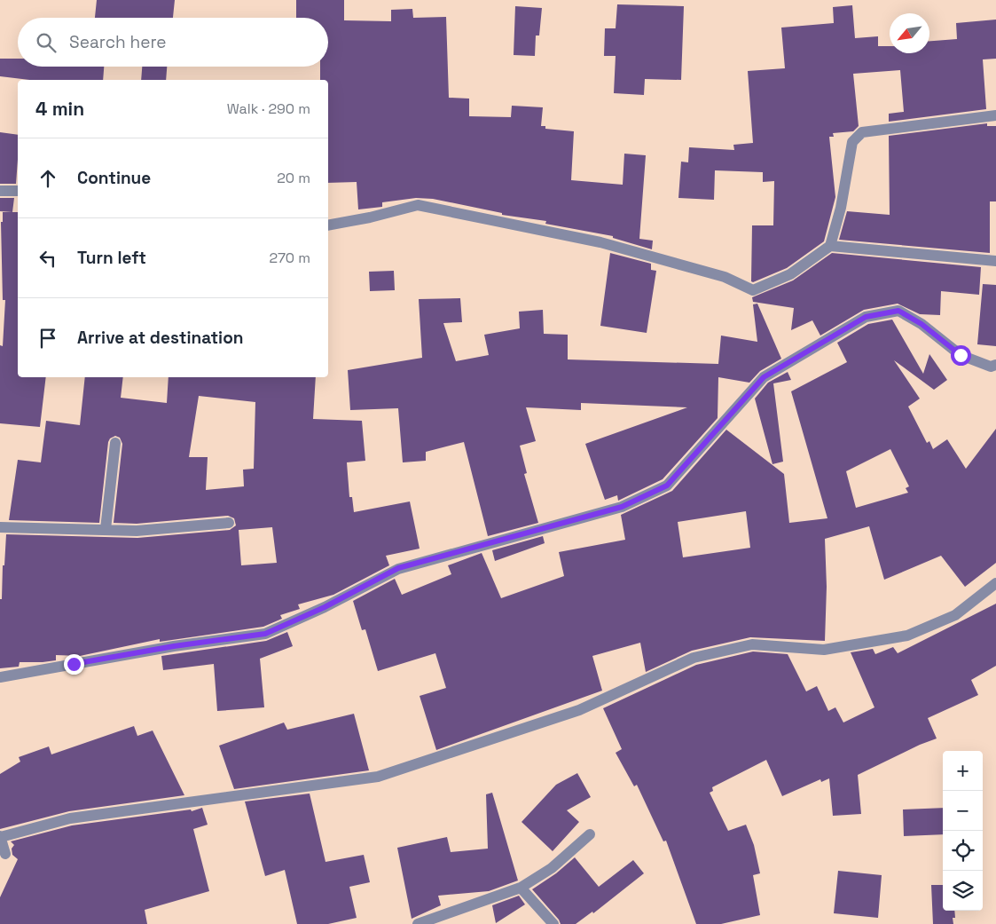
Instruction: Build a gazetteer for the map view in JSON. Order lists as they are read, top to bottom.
{
  "north": "bottom left",
  "page": {
    "search": "Search here",
    "heading": ["4 min", "Walk · 290 m"],
    "list": [
      ["Continue", "20 m"],
      ["Turn left", "270 m"],
      "Arrive at destination"
    ],
    "map_buttons": ["+", "−"]
  }
}
